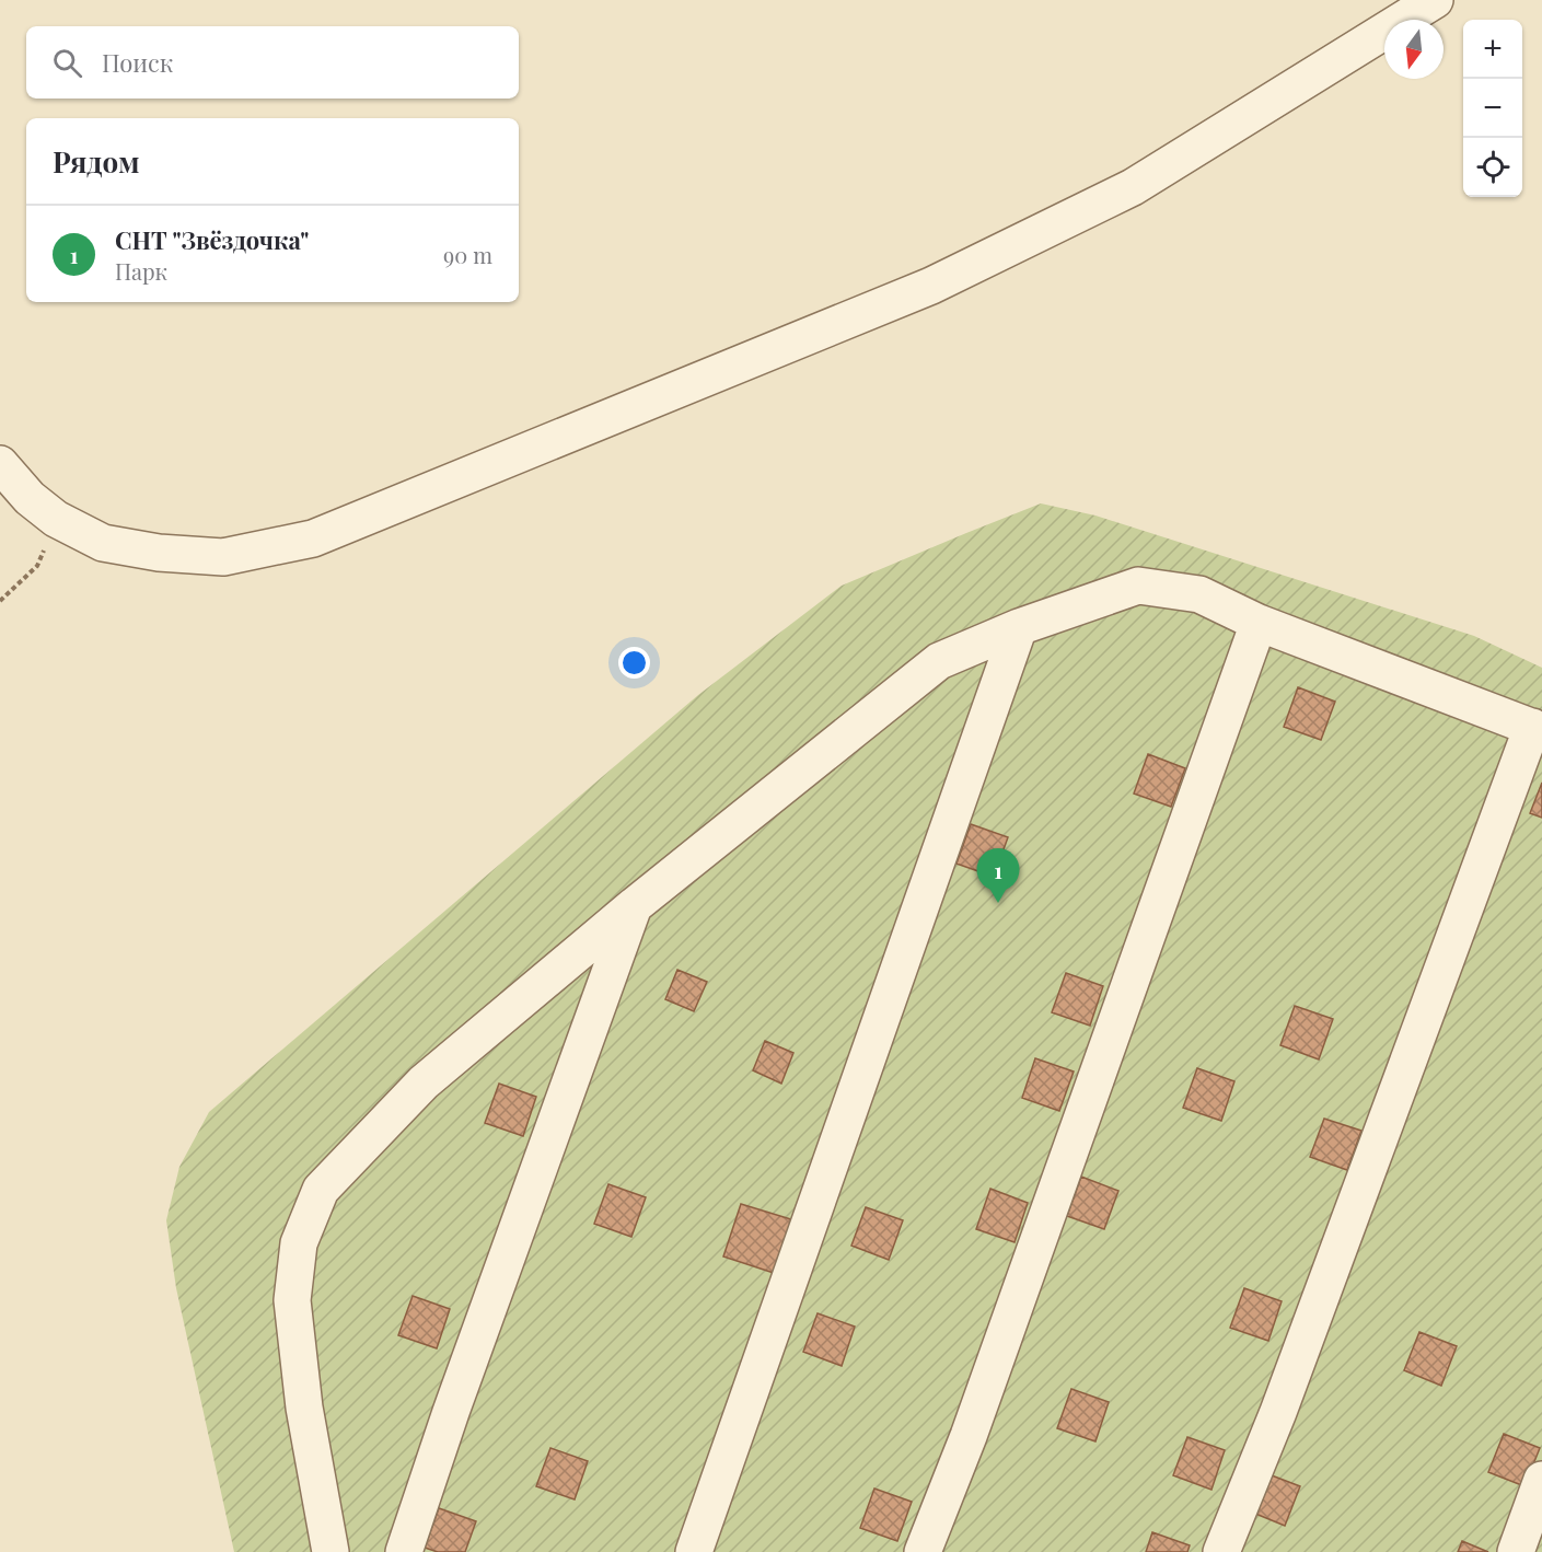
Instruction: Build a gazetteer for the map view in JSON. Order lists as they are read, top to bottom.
{
  "north": "bottom",
  "page": {
    "map_buttons": ["+", "−"],
    "search": "Поиск",
    "heading": "Рядом",
    "list": [
      {
        "mark": "1",
        "name": "СНТ \"Звёздочка\"",
        "note": "Парк",
        "value": "90 m"
      }
    ],
    "pins": "1"
  }
}
